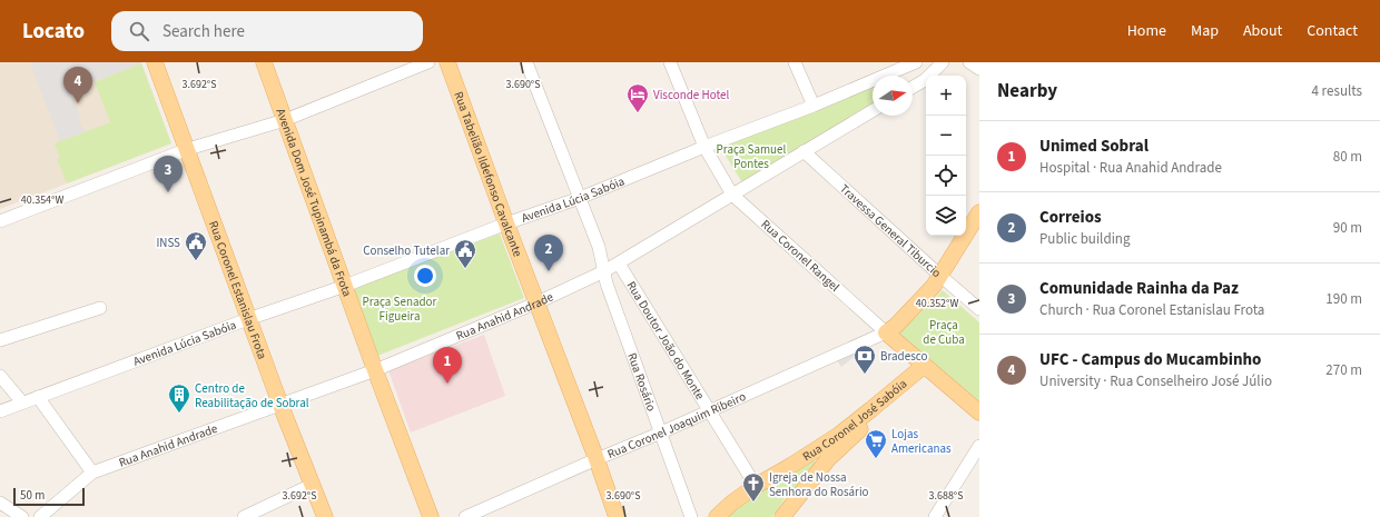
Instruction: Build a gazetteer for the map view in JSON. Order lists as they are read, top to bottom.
{
  "streets": {
    "main road": [
      "Rua Tabelião Ildefonso Cavalcante",
      "Avenida Dom José Tupinambá da Frota",
      "Rua Coronel Rangel",
      "Rua Coronel Estanislau Frota",
      "Rua Coronel José Sabóia"
    ],
    "street": [
      "Avenida Lúcia Sabóia",
      "Travessa General Tiburcio",
      "Rua Anahid Andrade",
      "Rua Doutor João do Monte",
      "Rua Rosário",
      "Rua Coronel Joaquim Ribeiro"
    ]
  },
  "crossings": [
    ["Rua Tabelião Ildefonso Cavalcante", "Avenida Lúcia Sabóia"],
    ["Rua Tabelião Ildefonso Cavalcante", "Rua Anahid Andrade"],
    ["Rua Tabelião Ildefonso Cavalcante", "Rua Coronel Joaquim Ribeiro"],
    ["Avenida Lúcia Sabóia", "Avenida Dom José Tupinambá da Frota"],
    ["Avenida Lúcia Sabóia", "Rua Coronel Rangel"],
    ["Avenida Lúcia Sabóia", "Rua Coronel Estanislau Frota"],
    ["Avenida Lúcia Sabóia", "Rua Rosário"],
    ["Avenida Dom José Tupinambá da Frota", "Rua Anahid Andrade"],
    ["Travessa General Tiburcio", "Rua Anahid Andrade"],
    ["Rua Coronel Rangel", "Rua Anahid Andrade"],
    ["Rua Coronel Rangel", "Rua Coronel José Sabóia"],
    ["Rua Coronel Rangel", "Rua Coronel Joaquim Ribeiro"],
    ["Rua Coronel Estanislau Frota", "Rua Anahid Andrade"],
    ["Rua Anahid Andrade", "Rua Doutor João do Monte"],
    ["Rua Anahid Andrade", "Rua Rosário"],
    ["Rua Doutor João do Monte", "Rua Coronel José Sabóia"],
    ["Rua Doutor João do Monte", "Rua Coronel Joaquim Ribeiro"],
    ["Rua Rosário", "Rua Coronel Joaquim Ribeiro"]
  ],
  "parks": ["Praça Samuel Pontes", "Praça Senador Figueira", "Praça de Cuba"],
  "places": {
    "hotel": ["Visconde Hotel"],
    "public building": ["INSS", "Conselho Tutelar"],
    "bank": ["Bradesco"],
    "building": ["Centro de Reabilitação de Sobral"],
    "supermarket": ["Lojas Americanas"],
    "church": ["Igreja de Nossa Senhora do Rosário"]
  },
  "scale_bar": "50 m",
  "north": "right",
  "page": {
    "header": "Locato",
    "search": "Search here",
    "nav": [
      "Home",
      "Map",
      "About",
      "Contact"
    ],
    "heading": ["Nearby", "4 results"],
    "pins": [
      "4",
      "3",
      "2",
      "1"
    ],
    "map_buttons": ["+", "−"],
    "list": [
      {
        "mark": "1",
        "name": "Unimed Sobral",
        "note": "Hospital · Rua Anahid Andrade",
        "value": "80 m"
      },
      {
        "mark": "2",
        "name": "Correios",
        "note": "Public building",
        "value": "90 m"
      },
      {
        "mark": "3",
        "name": "Comunidade Rainha da Paz",
        "note": "Church · Rua Coronel Estanislau Frota",
        "value": "190 m"
      },
      {
        "mark": "4",
        "name": "UFC - Campus do Mucambinho",
        "note": "University · Rua Conselheiro José Júlio",
        "value": "270 m"
      }
    ],
    "scale": "50 m"
  },
  "coordinates": [
    "3.692°S",
    "3.690°S",
    "40.354°W",
    "40.352°W",
    "3.688°S"
  ]
}
